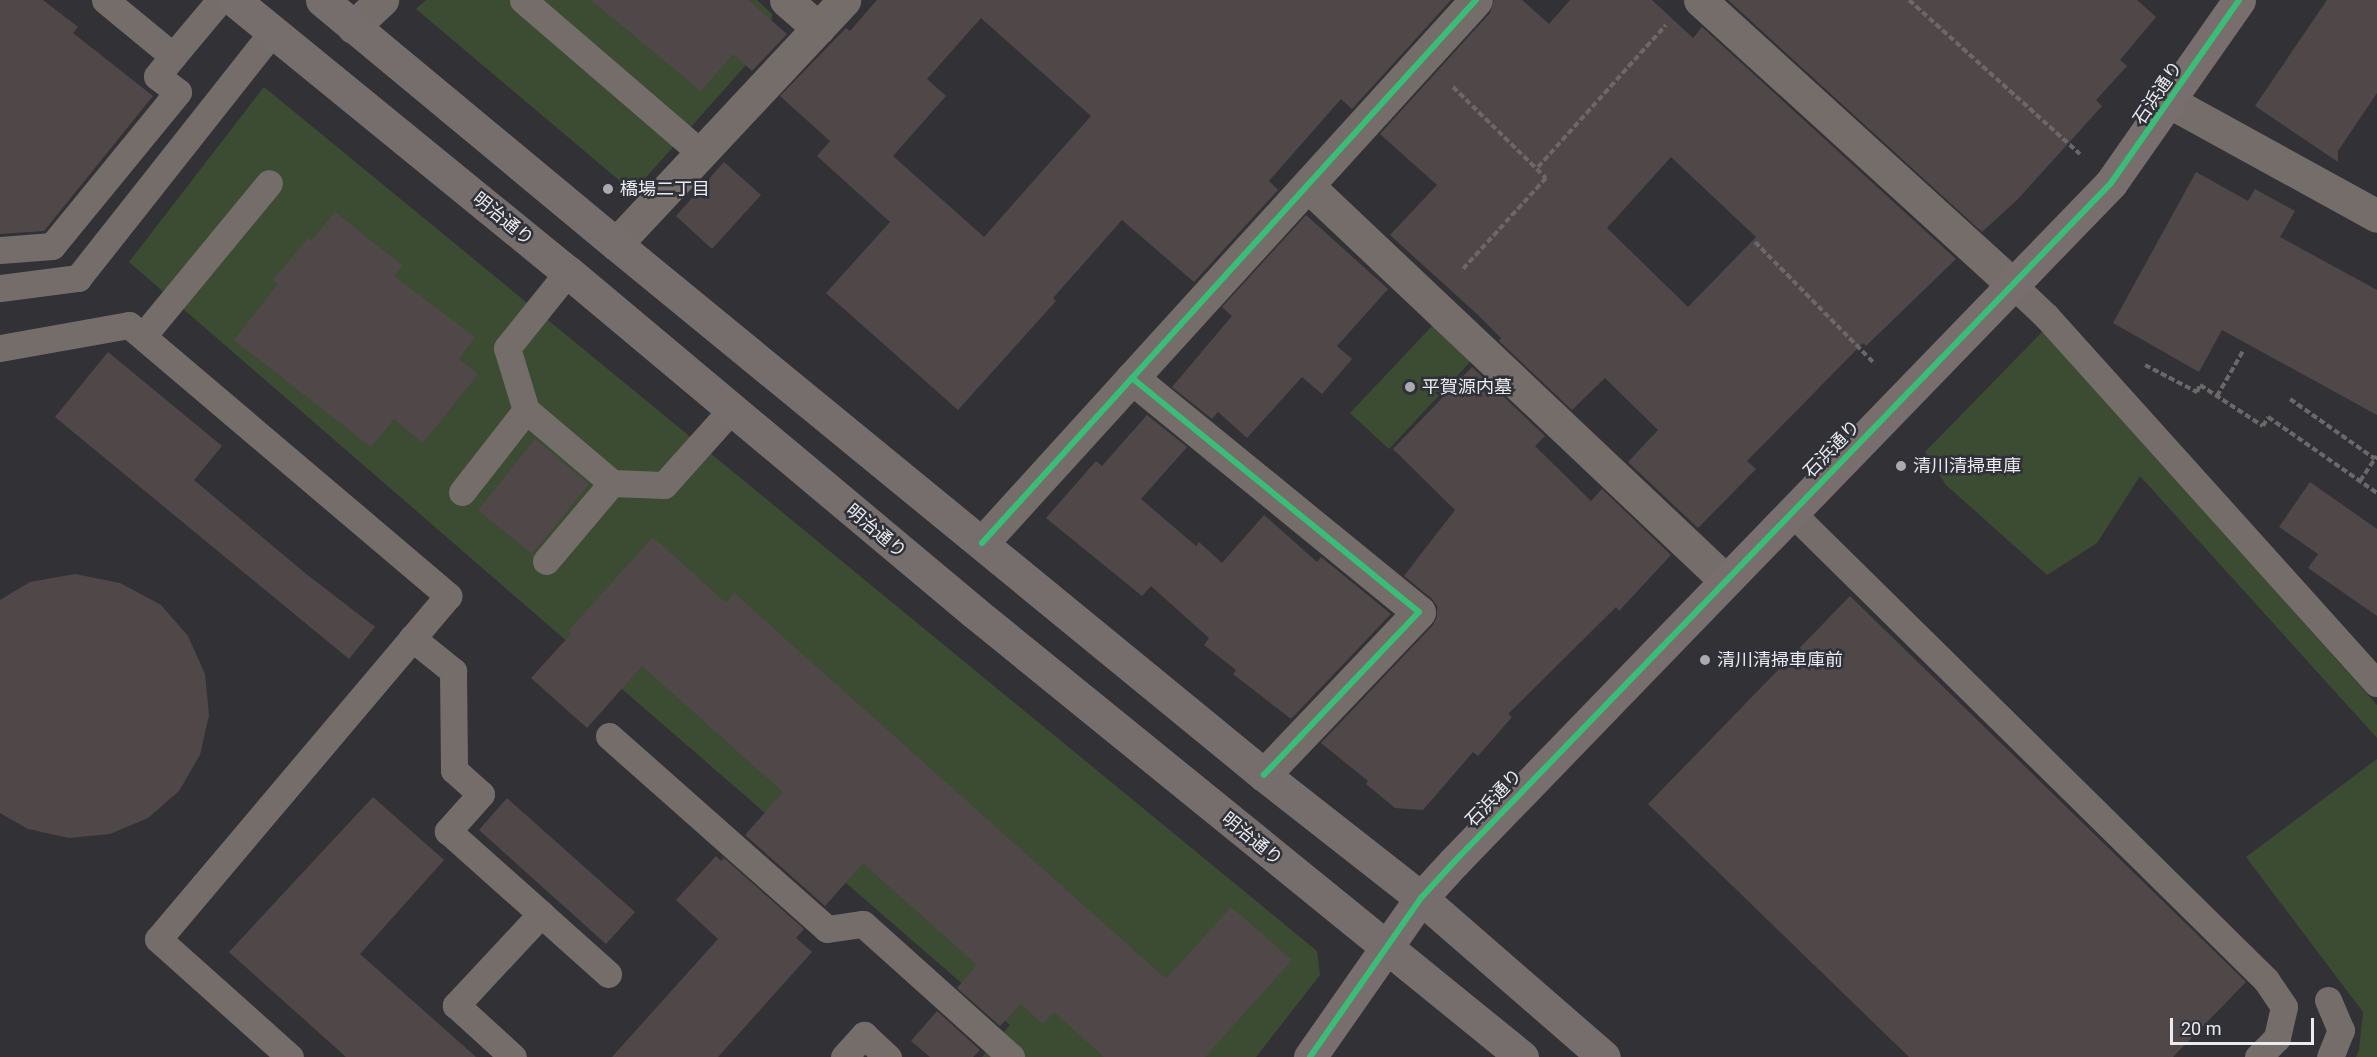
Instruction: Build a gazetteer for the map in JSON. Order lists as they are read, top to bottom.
{
  "streets": {
    "main road": ["明治通り"],
    "street": ["石浜通り"]
  },
  "crossings": [
    ["石浜通り", "明治通り"]
  ],
  "places": [
    "橋場二丁目",
    "平賀源内墓",
    "清川清掃車庫",
    "清川清掃車庫前"
  ],
  "scale_bar": "20 m"
}
